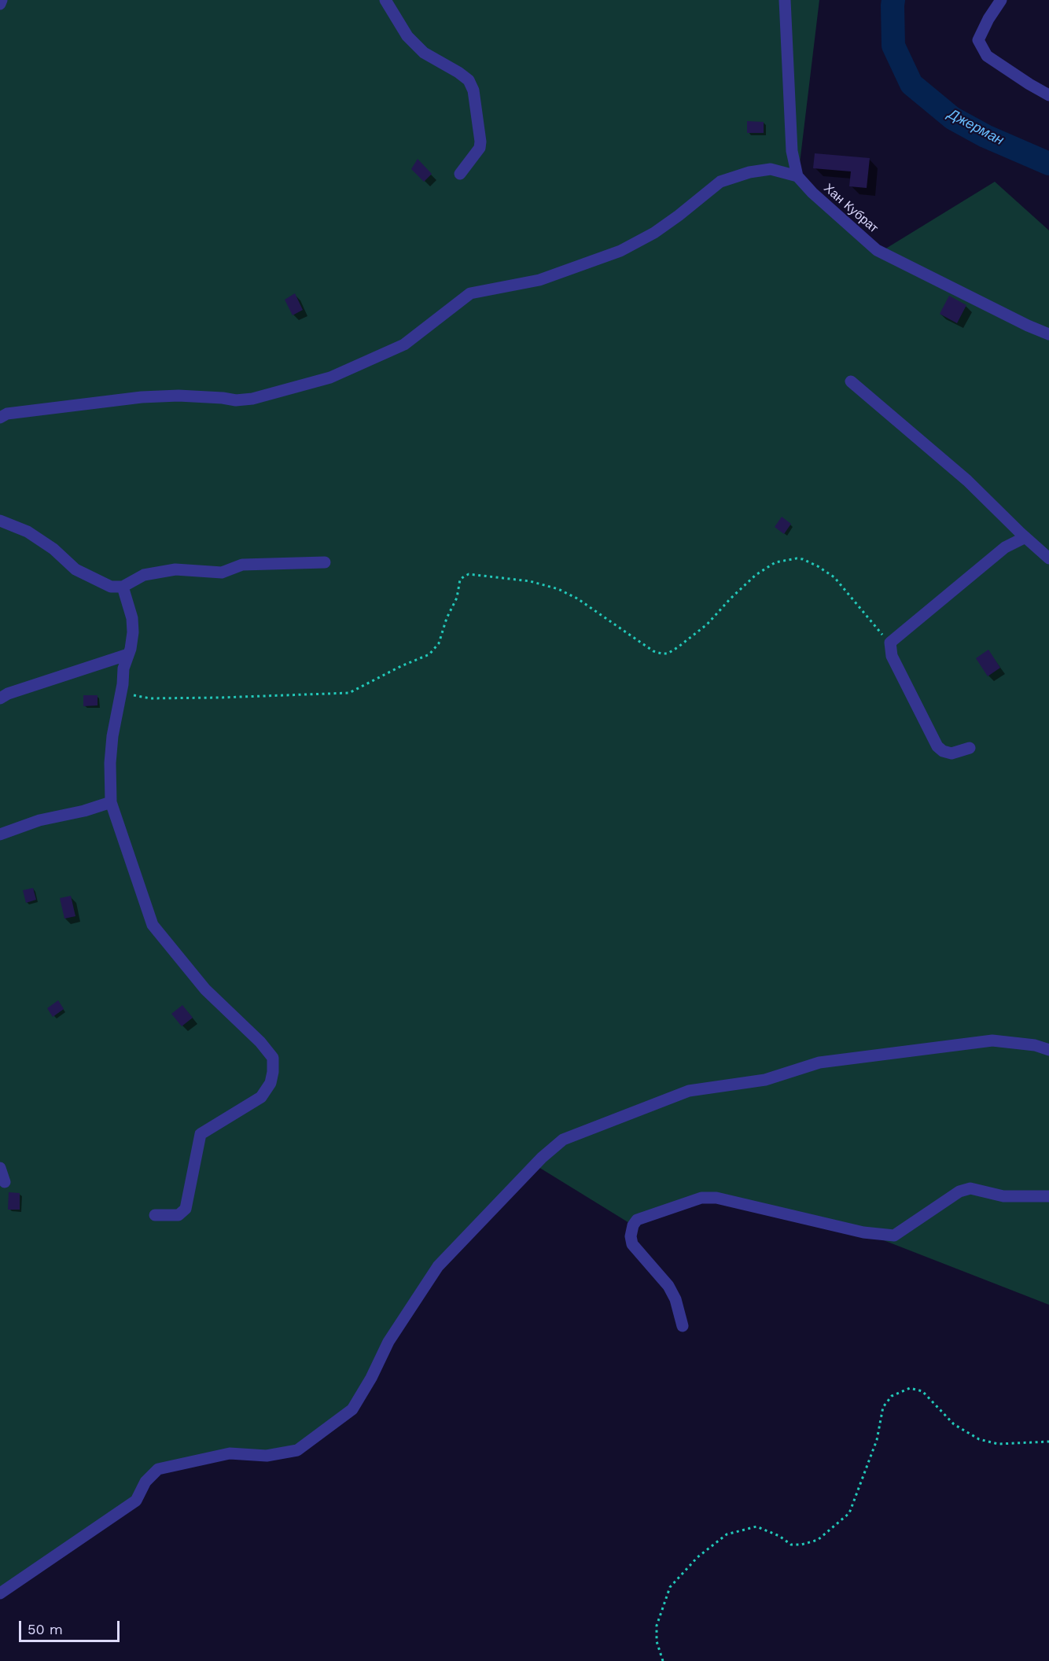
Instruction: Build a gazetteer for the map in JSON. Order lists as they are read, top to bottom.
{
  "streets": {
    "street": ["Хан Кубрат"]
  },
  "water": ["Джерман"],
  "scale_bar": "50 m"
}
